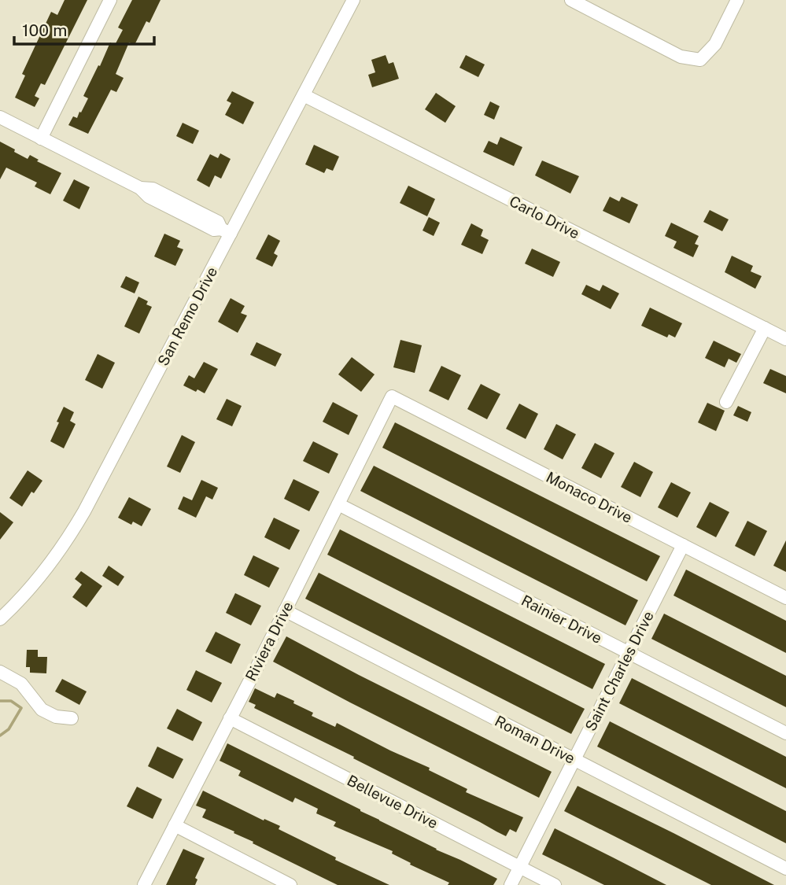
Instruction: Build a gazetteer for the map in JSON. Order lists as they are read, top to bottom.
{
  "streets": {
    "street": [
      "Carlo Drive",
      "San Remo Drive",
      "Monaco Drive",
      "Rainier Drive",
      "Riviera Drive",
      "Saint Charles Drive",
      "Roman Drive",
      "Bellevue Drive"
    ]
  },
  "crossings": [
    ["Carlo Drive", "San Remo Drive"],
    ["Monaco Drive", "Riviera Drive"],
    ["Monaco Drive", "Saint Charles Drive"],
    ["Rainier Drive", "Riviera Drive"],
    ["Rainier Drive", "Saint Charles Drive"],
    ["Riviera Drive", "Roman Drive"],
    ["Riviera Drive", "Bellevue Drive"],
    ["Saint Charles Drive", "Roman Drive"],
    ["Saint Charles Drive", "Bellevue Drive"]
  ],
  "scale_bar": "100 m"
}
